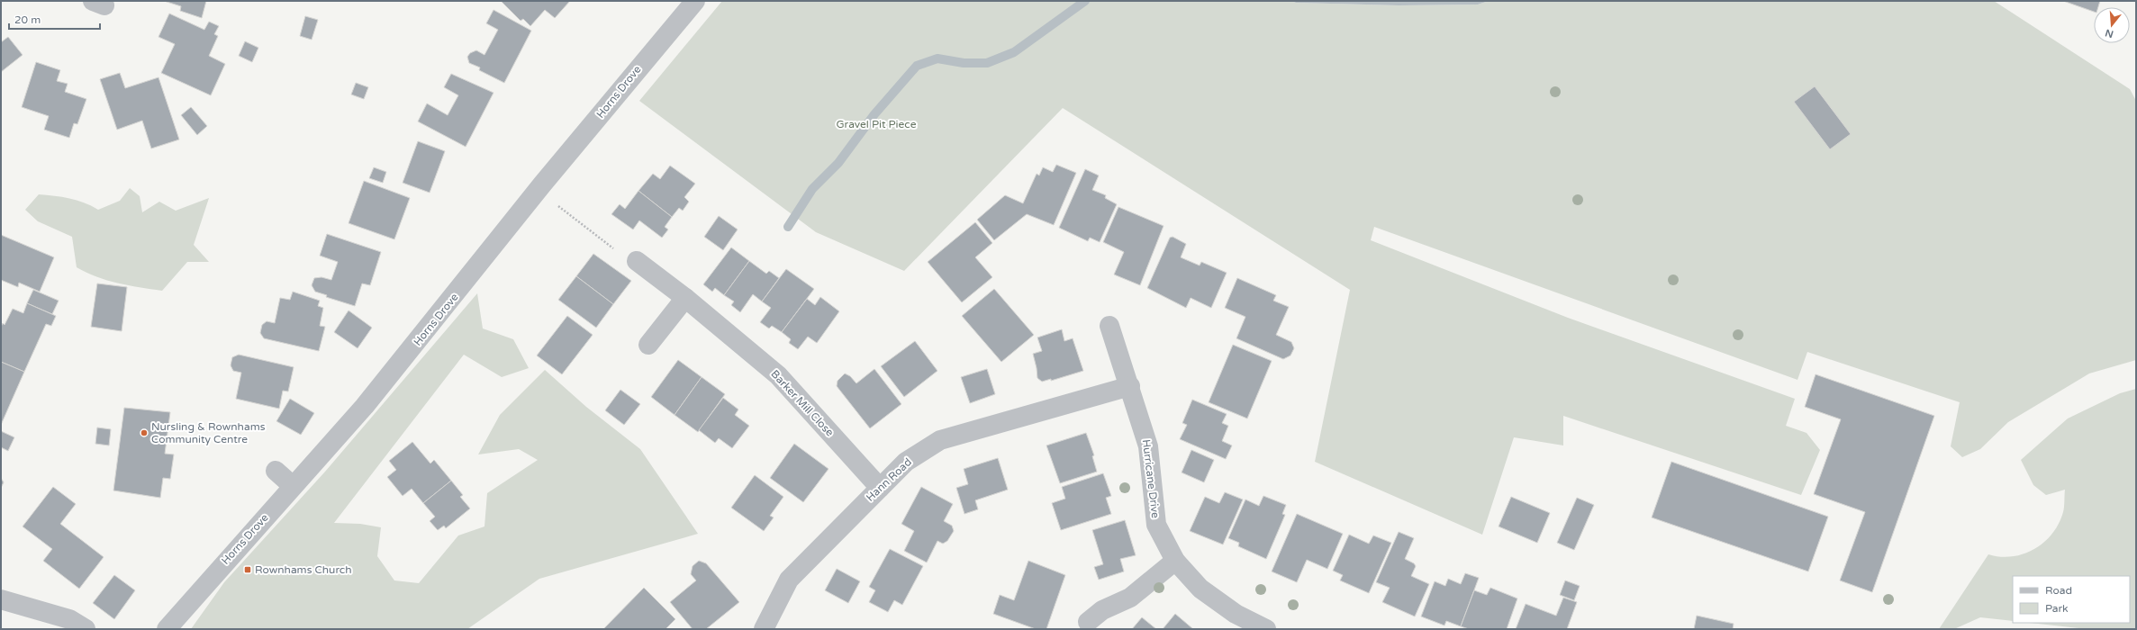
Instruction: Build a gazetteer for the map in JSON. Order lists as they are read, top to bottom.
{
  "streets": {
    "street": [
      "Horns Drove",
      "Barker Mill Close",
      "Hurricane Drive",
      "Hann Road"
    ]
  },
  "crossings": [
    ["Barker Mill Close", "Hann Road"],
    ["Hurricane Drive", "Hann Road"]
  ],
  "parks": ["Gravel Pit Piece"],
  "places": {
    "other": ["Nursling & Rownhams Community Centre"],
    "transit": ["Rownhams Church"]
  },
  "legend": ["Road", "Park"],
  "scale_bar": "20 m",
  "north": "bottom"
}
